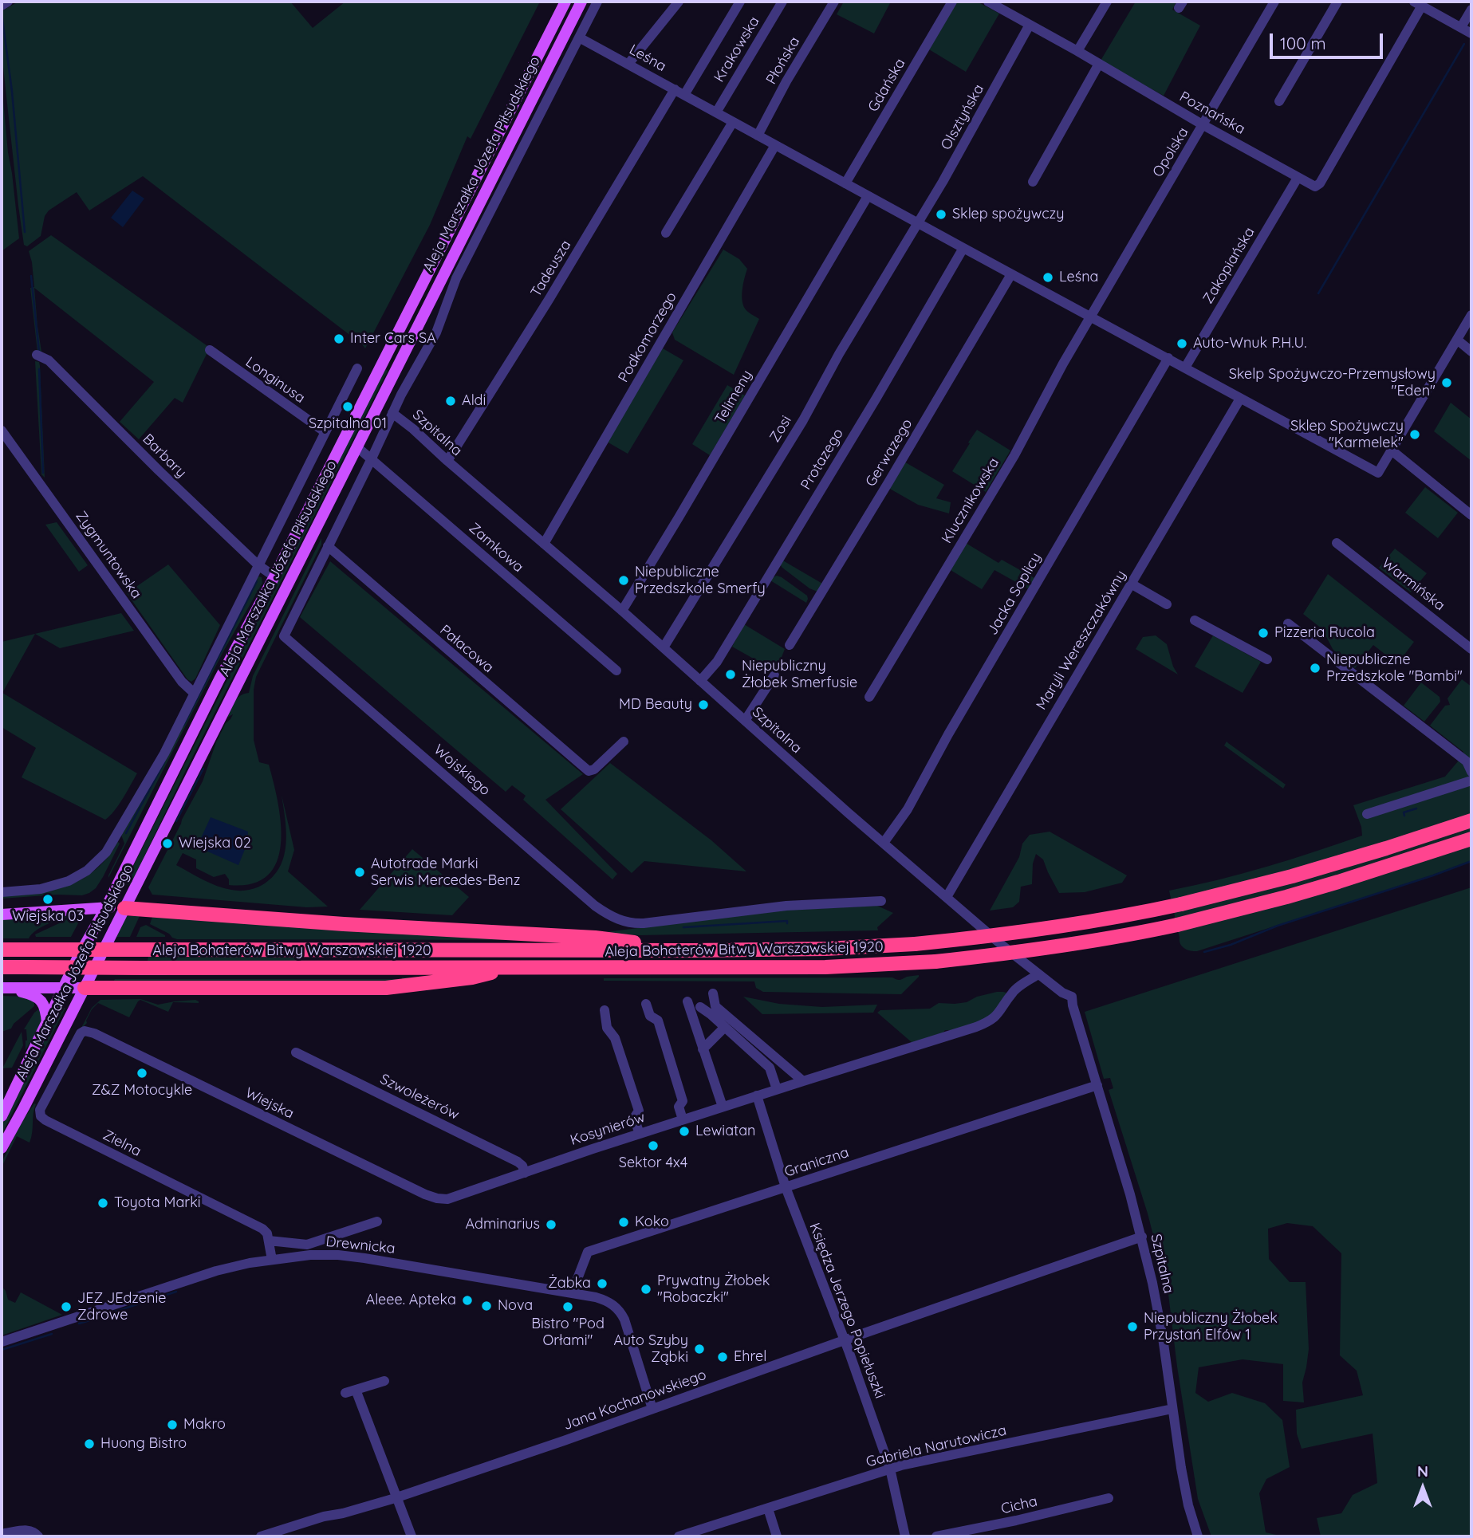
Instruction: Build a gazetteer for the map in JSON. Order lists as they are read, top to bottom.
{
  "streets": {
    "highway": ["Aleja Bohaterów Bitwy Warszawskiej 1920"],
    "main road": ["Aleja Marszałka Józefa Piłsudskiego"],
    "street": [
      "Krakowska",
      "Leśna",
      "Płońska",
      "Gdańska",
      "Poznańska",
      "Olsztyńska",
      "Opolska",
      "Zakopiańska",
      "Tadeusza",
      "Podkomorzego",
      "Longinusa",
      "Telimeny",
      "Zosi",
      "Szpitalna",
      "Gerwazego",
      "Barbary",
      "Protazego",
      "Klucznikowska",
      "Zamkowa",
      "Zygmuntowska",
      "Warmińska",
      "Jacka Soplicy",
      "Maryli Wereszczakówny",
      "Pałacowa",
      "Wojskiego",
      "Szwoleżerów",
      "Wiejska",
      "Kosynierów",
      "Zielna",
      "Graniczna",
      "Drewnicka",
      "Księdza Jerzego Popiełuszki",
      "Jana Kochanowskiego",
      "Gabriela Narutowicza",
      "Cicha"
    ]
  },
  "crossings": [
    ["Krakowska", "Leśna"],
    ["Leśna", "Płońska"],
    ["Leśna", "Gdańska"],
    ["Leśna", "Olsztyńska"],
    ["Leśna", "Opolska"],
    ["Leśna", "Zakopiańska"],
    ["Leśna", "Tadeusza"],
    ["Leśna", "Podkomorzego"],
    ["Leśna", "Telimeny"],
    ["Leśna", "Zosi"],
    ["Leśna", "Gerwazego"],
    ["Leśna", "Protazego"],
    ["Leśna", "Klucznikowska"],
    ["Leśna", "Jacka Soplicy"],
    ["Leśna", "Maryli Wereszczakówny"],
    ["Poznańska", "Olsztyńska"],
    ["Poznańska", "Opolska"],
    ["Poznańska", "Zakopiańska"],
    ["Olsztyńska", "Zosi"],
    ["Opolska", "Klucznikowska"],
    ["Aleja Marszałka Józefa Piłsudskiego", "Longinusa"],
    ["Aleja Marszałka Józefa Piłsudskiego", "Barbary"],
    ["Aleja Marszałka Józefa Piłsudskiego", "Zamkowa"],
    ["Aleja Marszałka Józefa Piłsudskiego", "Zygmuntowska"],
    ["Tadeusza", "Szpitalna"],
    ["Podkomorzego", "Szpitalna"],
    ["Telimeny", "Szpitalna"],
    ["Zosi", "Szpitalna"],
    ["Szpitalna", "Protazego"],
    ["Szpitalna", "Jacka Soplicy"],
    ["Szpitalna", "Maryli Wereszczakówny"],
    ["Szpitalna", "Kosynierów"],
    ["Szpitalna", "Graniczna"],
    ["Szpitalna", "Jana Kochanowskiego"],
    ["Szpitalna", "Gabriela Narutowicza"],
    ["Pałacowa", "Wojskiego"],
    ["Szwoleżerów", "Kosynierów"],
    ["Wiejska", "Kosynierów"],
    ["Wiejska", "Zielna"],
    ["Kosynierów", "Księdza Jerzego Popiełuszki"],
    ["Graniczna", "Drewnicka"],
    ["Graniczna", "Księdza Jerzego Popiełuszki"],
    ["Drewnicka", "Jana Kochanowskiego"],
    ["Księdza Jerzego Popiełuszki", "Jana Kochanowskiego"],
    ["Księdza Jerzego Popiełuszki", "Gabriela Narutowicza"]
  ],
  "places": [
    "Sklep spożywczy",
    "Leśna",
    "Inter Cars SA",
    "Auto-Wnuk P.H.U.",
    "Skelp Spożywczo-Przemysłowy \"Eden\"",
    "Aldi",
    "Szpitalna 01",
    "Sklep Spożywczy \"Karmelek\"",
    "Niepubliczne Przedszkole Smerfy",
    "Pizzeria Rucola",
    "Niepubliczne Przedszkole \"Bambi\"",
    "Niepubliczny Żłobek Smerfusie",
    "MD Beauty",
    "Wiejska 02",
    "Autotrade Marki Serwis Mercedes-Benz",
    "Wiejska 03",
    "Z&Z Motocykle",
    "Lewiatan",
    "Sektor 4x4",
    "Toyota Marki",
    "Koko",
    "Adminarius",
    "Żabka",
    "Prywatny Żłobek \"Robaczki\"",
    "Aleee. Apteka",
    "Nova",
    "JEZ JEdzenie Zdrowe",
    "Bistro \"Pod Orłami\"",
    "Niepubliczny Żłobek Przystań Elfów 1",
    "Auto Szyby Ząbki",
    "Ehrel",
    "Makro",
    "Huong Bistro"
  ],
  "scale_bar": "100 m",
  "north": "top"
}
